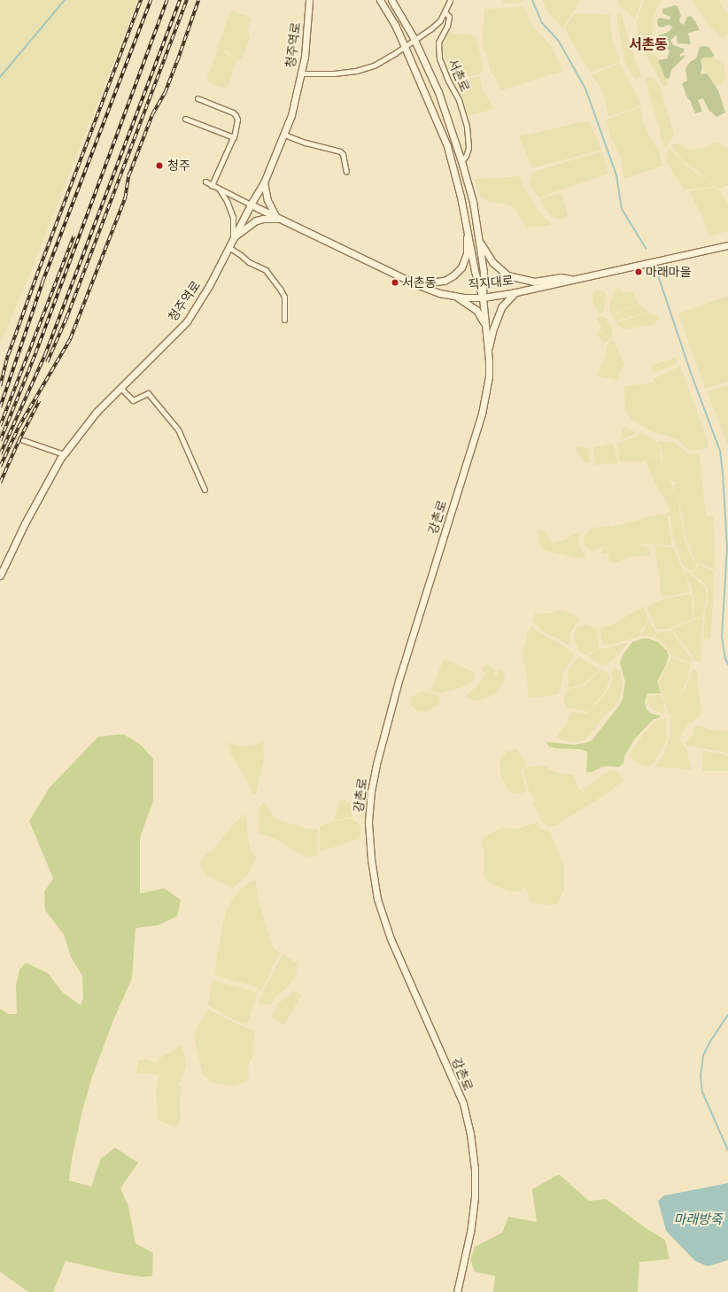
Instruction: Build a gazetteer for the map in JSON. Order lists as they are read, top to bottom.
{
  "streets": {
    "main road": ["청주역로", "직지대로", "강촌로"],
    "street": ["서촌로"]
  },
  "crossings": [
    ["청주역로", "직지대로"],
    ["직지대로", "강촌로"]
  ],
  "districts": ["서촌동"],
  "water": ["마래방죽"],
  "places": ["청주", "마래마을", "서촌동"]
}
